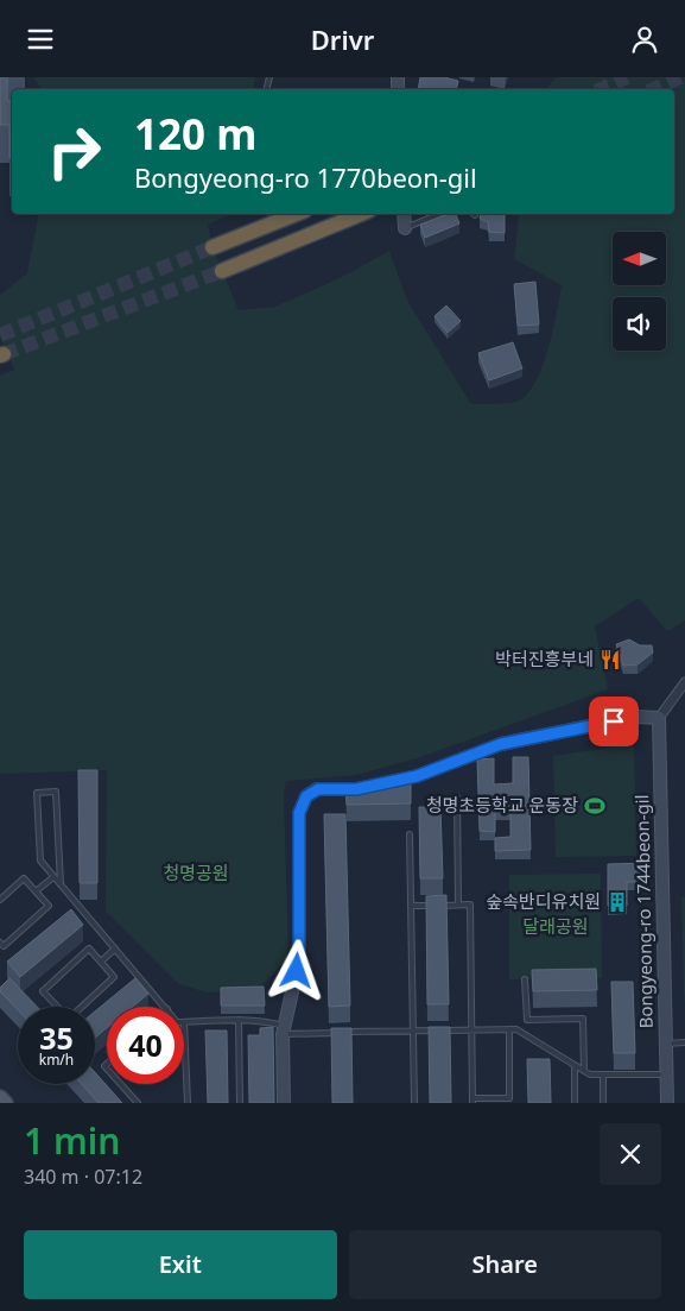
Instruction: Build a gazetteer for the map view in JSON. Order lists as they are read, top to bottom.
{
  "streets": {
    "street": ["Bongyeong-ro 1744beon-gil"]
  },
  "parks": ["청명공원", "달래공원"],
  "places": {
    "restaurant": ["박터진흥부네"],
    "sports": ["청명초등학교 운동장"],
    "building": ["숲속반디유치원"]
  },
  "north": "left",
  "page": {
    "header": "Drivr",
    "turn": ["120 m", "Bongyeong-ro 1770beon-gil"],
    "speed": "35 km/h",
    "limit": "40",
    "heading": ["1 min", "340 m · 07:12"],
    "buttons": ["Exit", "Share"]
  }
}
